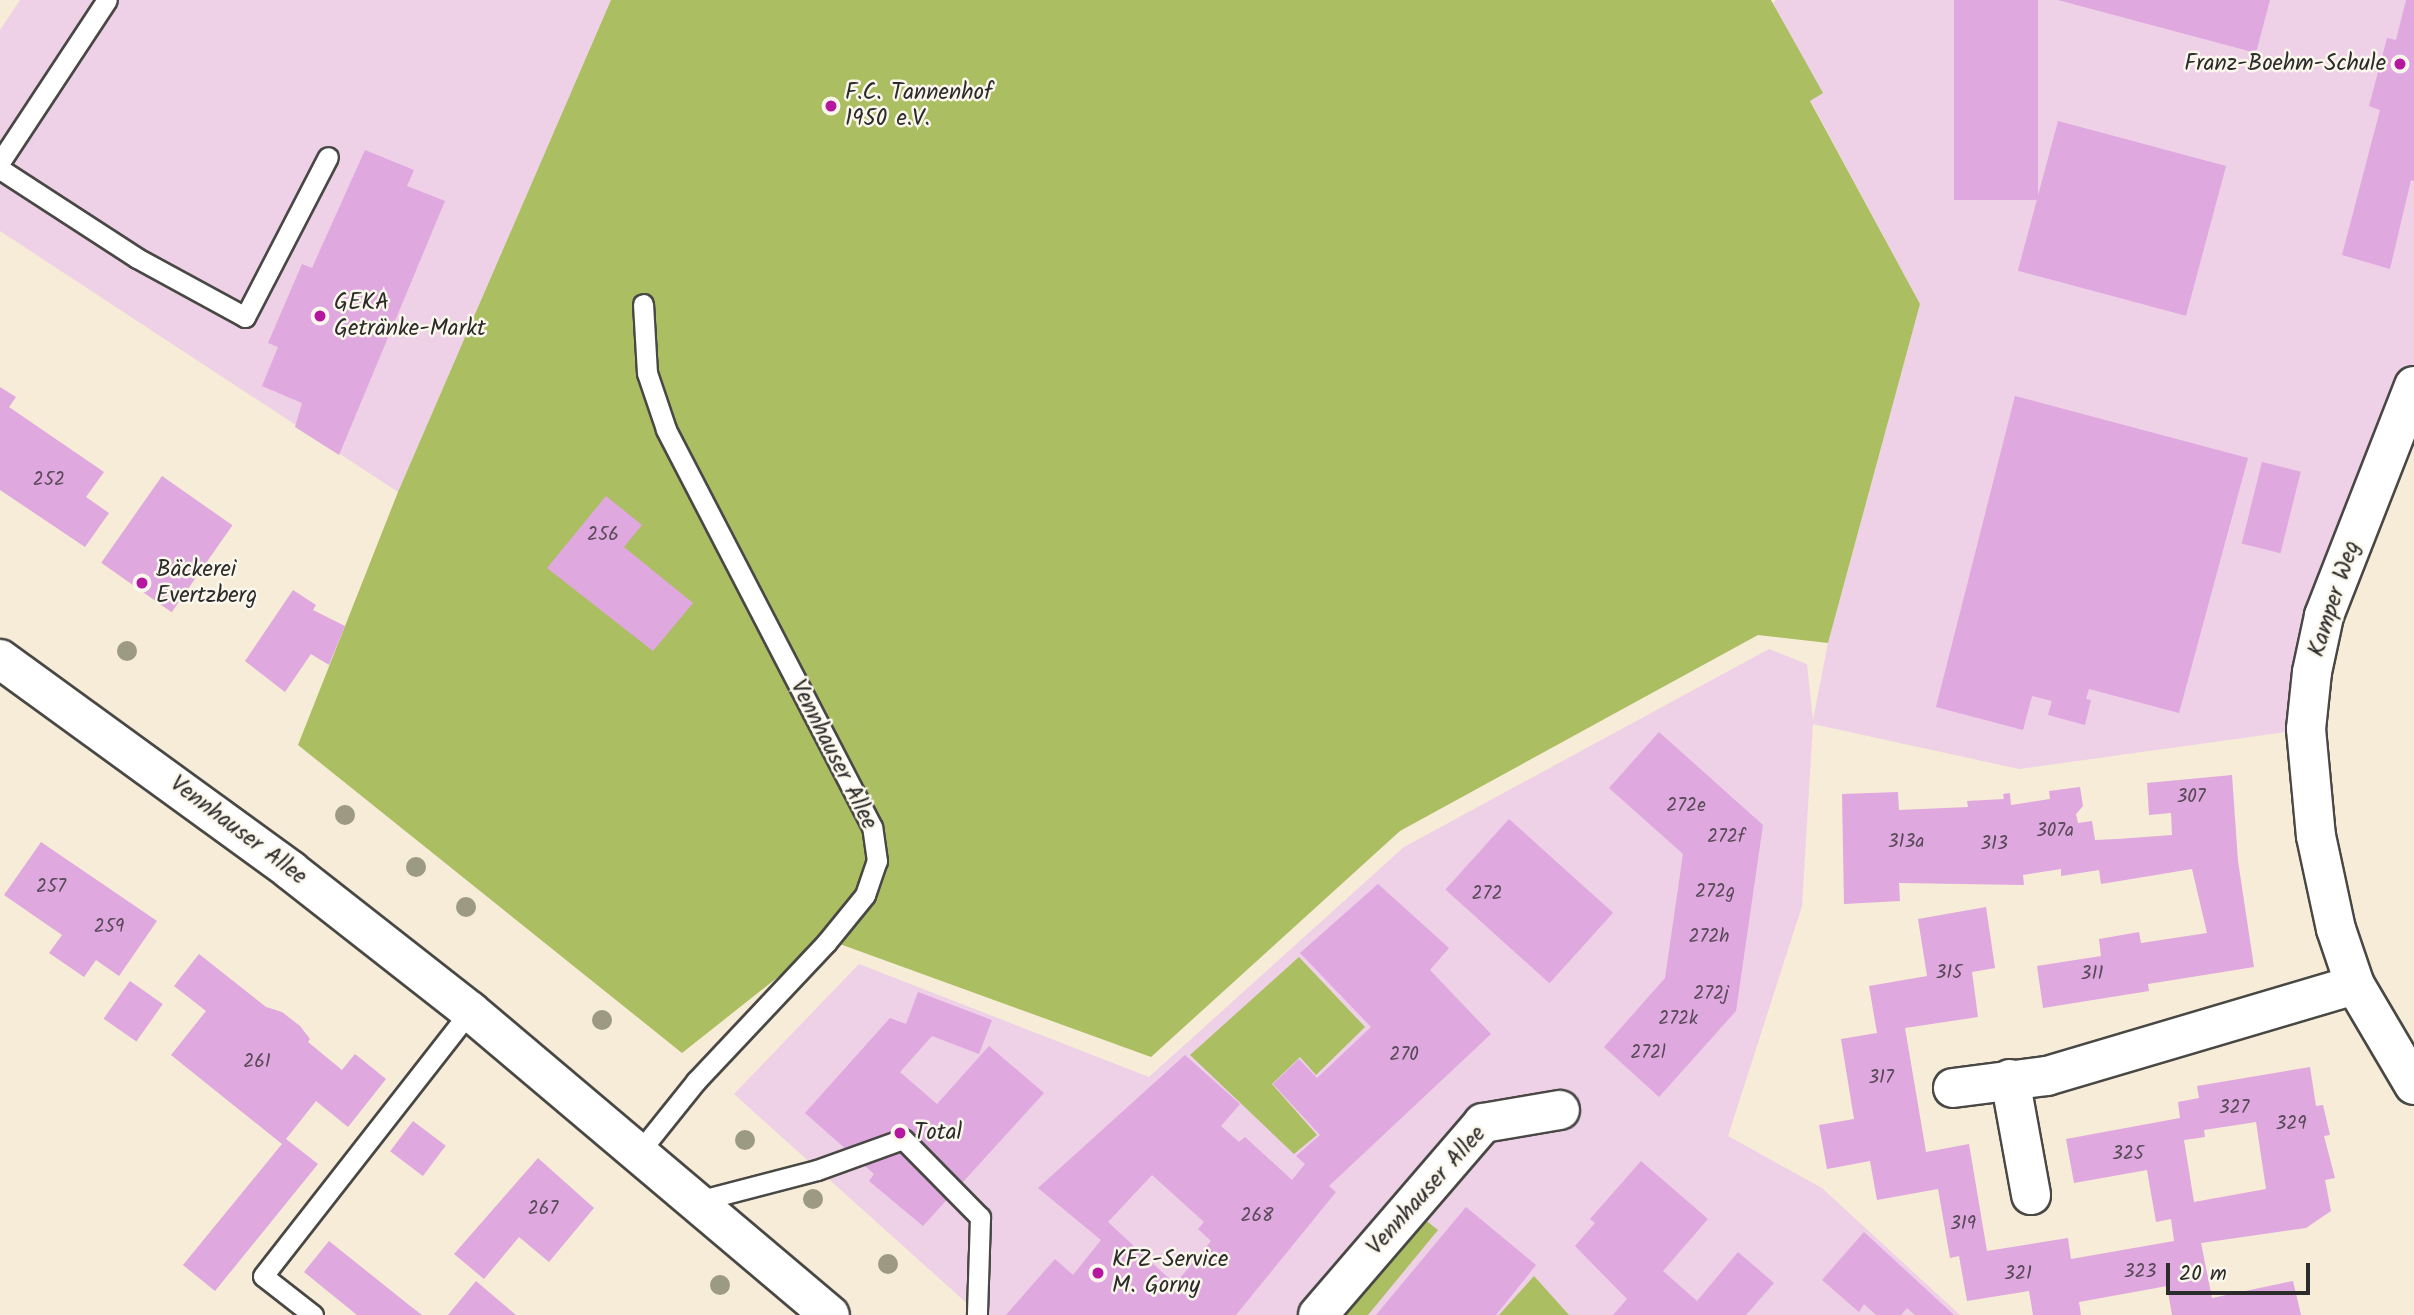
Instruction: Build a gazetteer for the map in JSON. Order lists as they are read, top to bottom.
{
  "streets": {
    "street": ["Kamper Weg", "Vennhauser Allee"]
  },
  "places": [
    "Franz-Boehm-Schule",
    "F.C. Tannenhof 1950 e.V.",
    "GEKA Getränke-Markt",
    "Bäckerei Evertzberg",
    "Total",
    "KFZ-Service M. Gorny"
  ],
  "house_numbers": [
    "252",
    "256",
    "307",
    "272e",
    "307a",
    "272f",
    "313a",
    "313",
    "257",
    "272g",
    "272",
    "259",
    "272h",
    "315",
    "311",
    "272j",
    "272k",
    "272l",
    "270",
    "261",
    "317",
    "327",
    "329",
    "325",
    "267",
    "268",
    "319",
    "323",
    "321"
  ],
  "scale_bar": "20 m"
}
